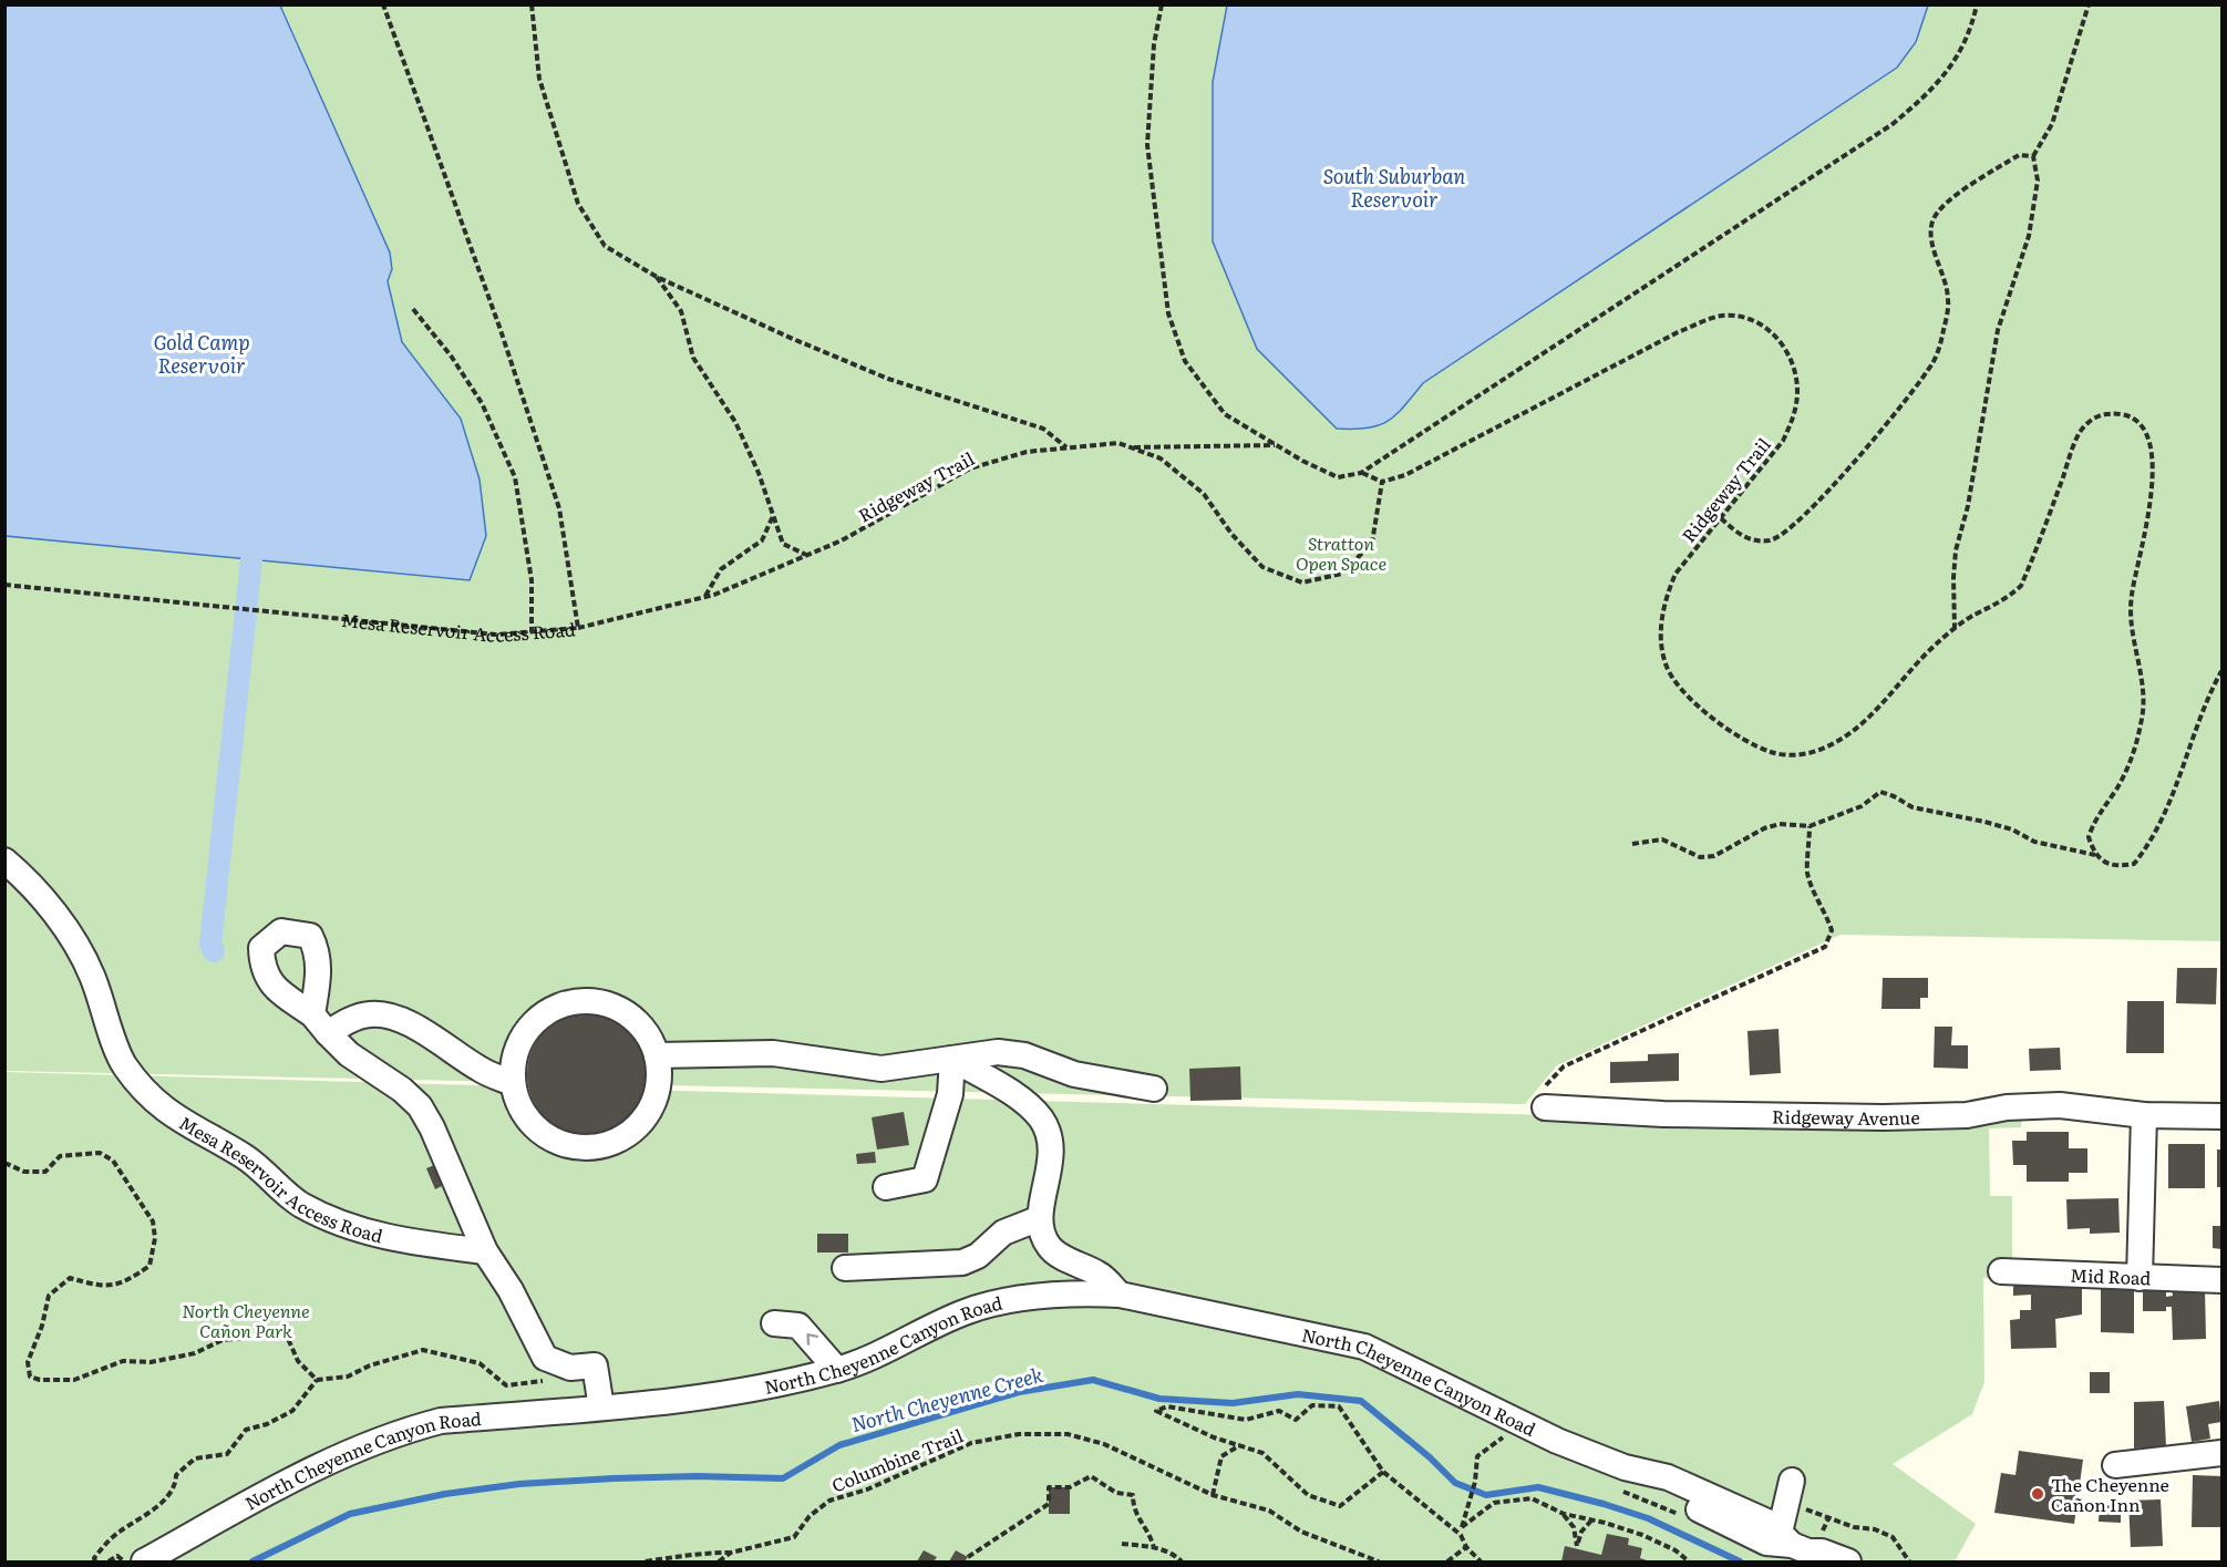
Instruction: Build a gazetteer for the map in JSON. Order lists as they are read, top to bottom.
{
  "streets": {
    "street": [
      "Mesa Reservoir Access Road",
      "Ridgeway Avenue",
      "Mid Road",
      "North Cheyenne Canyon Road"
    ],
    "path": ["Ridgeway Trail", "Columbine Trail"]
  },
  "crossings": [
    ["Ridgeway Trail", "Mesa Reservoir Access Road"]
  ],
  "water": ["South Suburban Reservoir", "Gold Camp Reservoir", "North Cheyenne Creek"],
  "parks": ["Stratton Open Space", "North Cheyenne Cañon Park"],
  "places": ["The Cheyenne Cañon Inn"]
}
